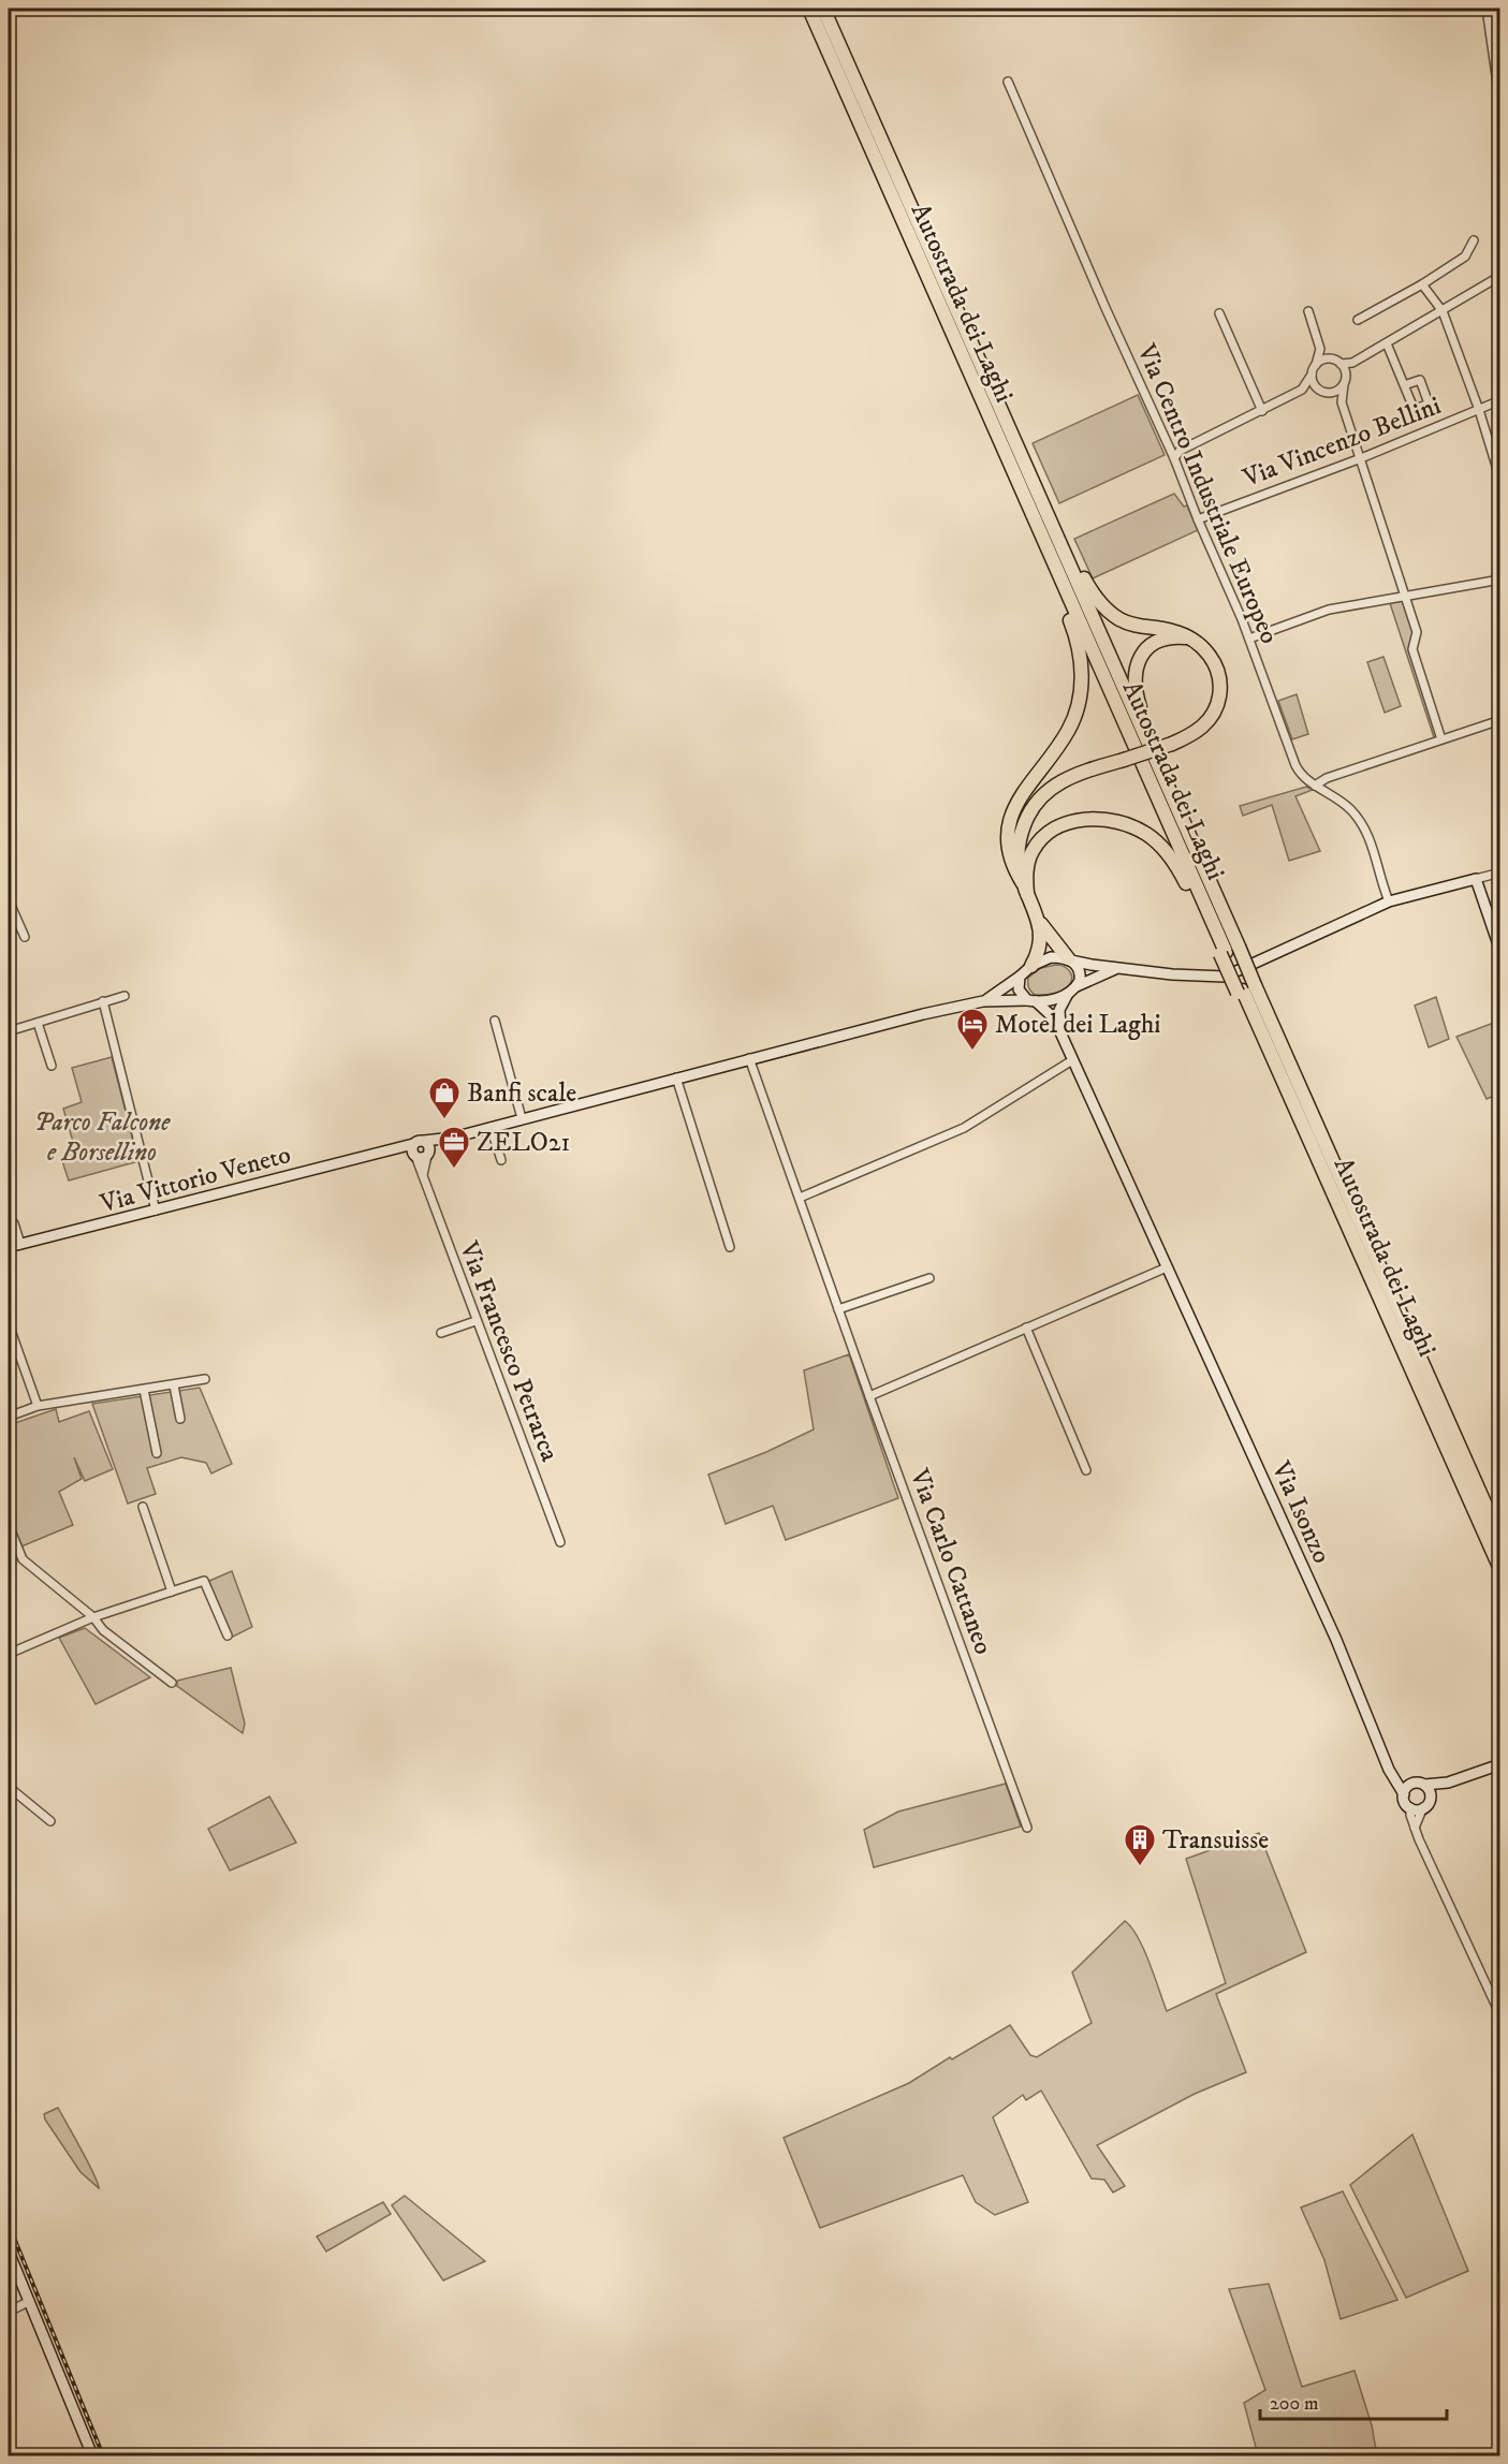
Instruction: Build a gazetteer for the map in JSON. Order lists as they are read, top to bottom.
{
  "streets": {
    "highway": ["Autostrada dei Laghi"],
    "street": [
      "Via Vincenzo Bellini",
      "Via Centro Industriale Europeo",
      "Via Vittorio Veneto",
      "Via Francesco Petrarca",
      "Via Isonzo",
      "Via Carlo Cattaneo"
    ]
  },
  "crossings": [
    ["Via Vincenzo Bellini", "Via Centro Industriale Europeo"],
    ["Via Vittorio Veneto", "Via Francesco Petrarca"]
  ],
  "parks": ["Parco Falcone e Borsellino"],
  "places": {
    "hotel": ["Motel dei Laghi"],
    "shop": ["Banfi scale"],
    "office": ["ZELO21"],
    "building": ["Transuisse"]
  },
  "scale_bar": "200 m"
}
